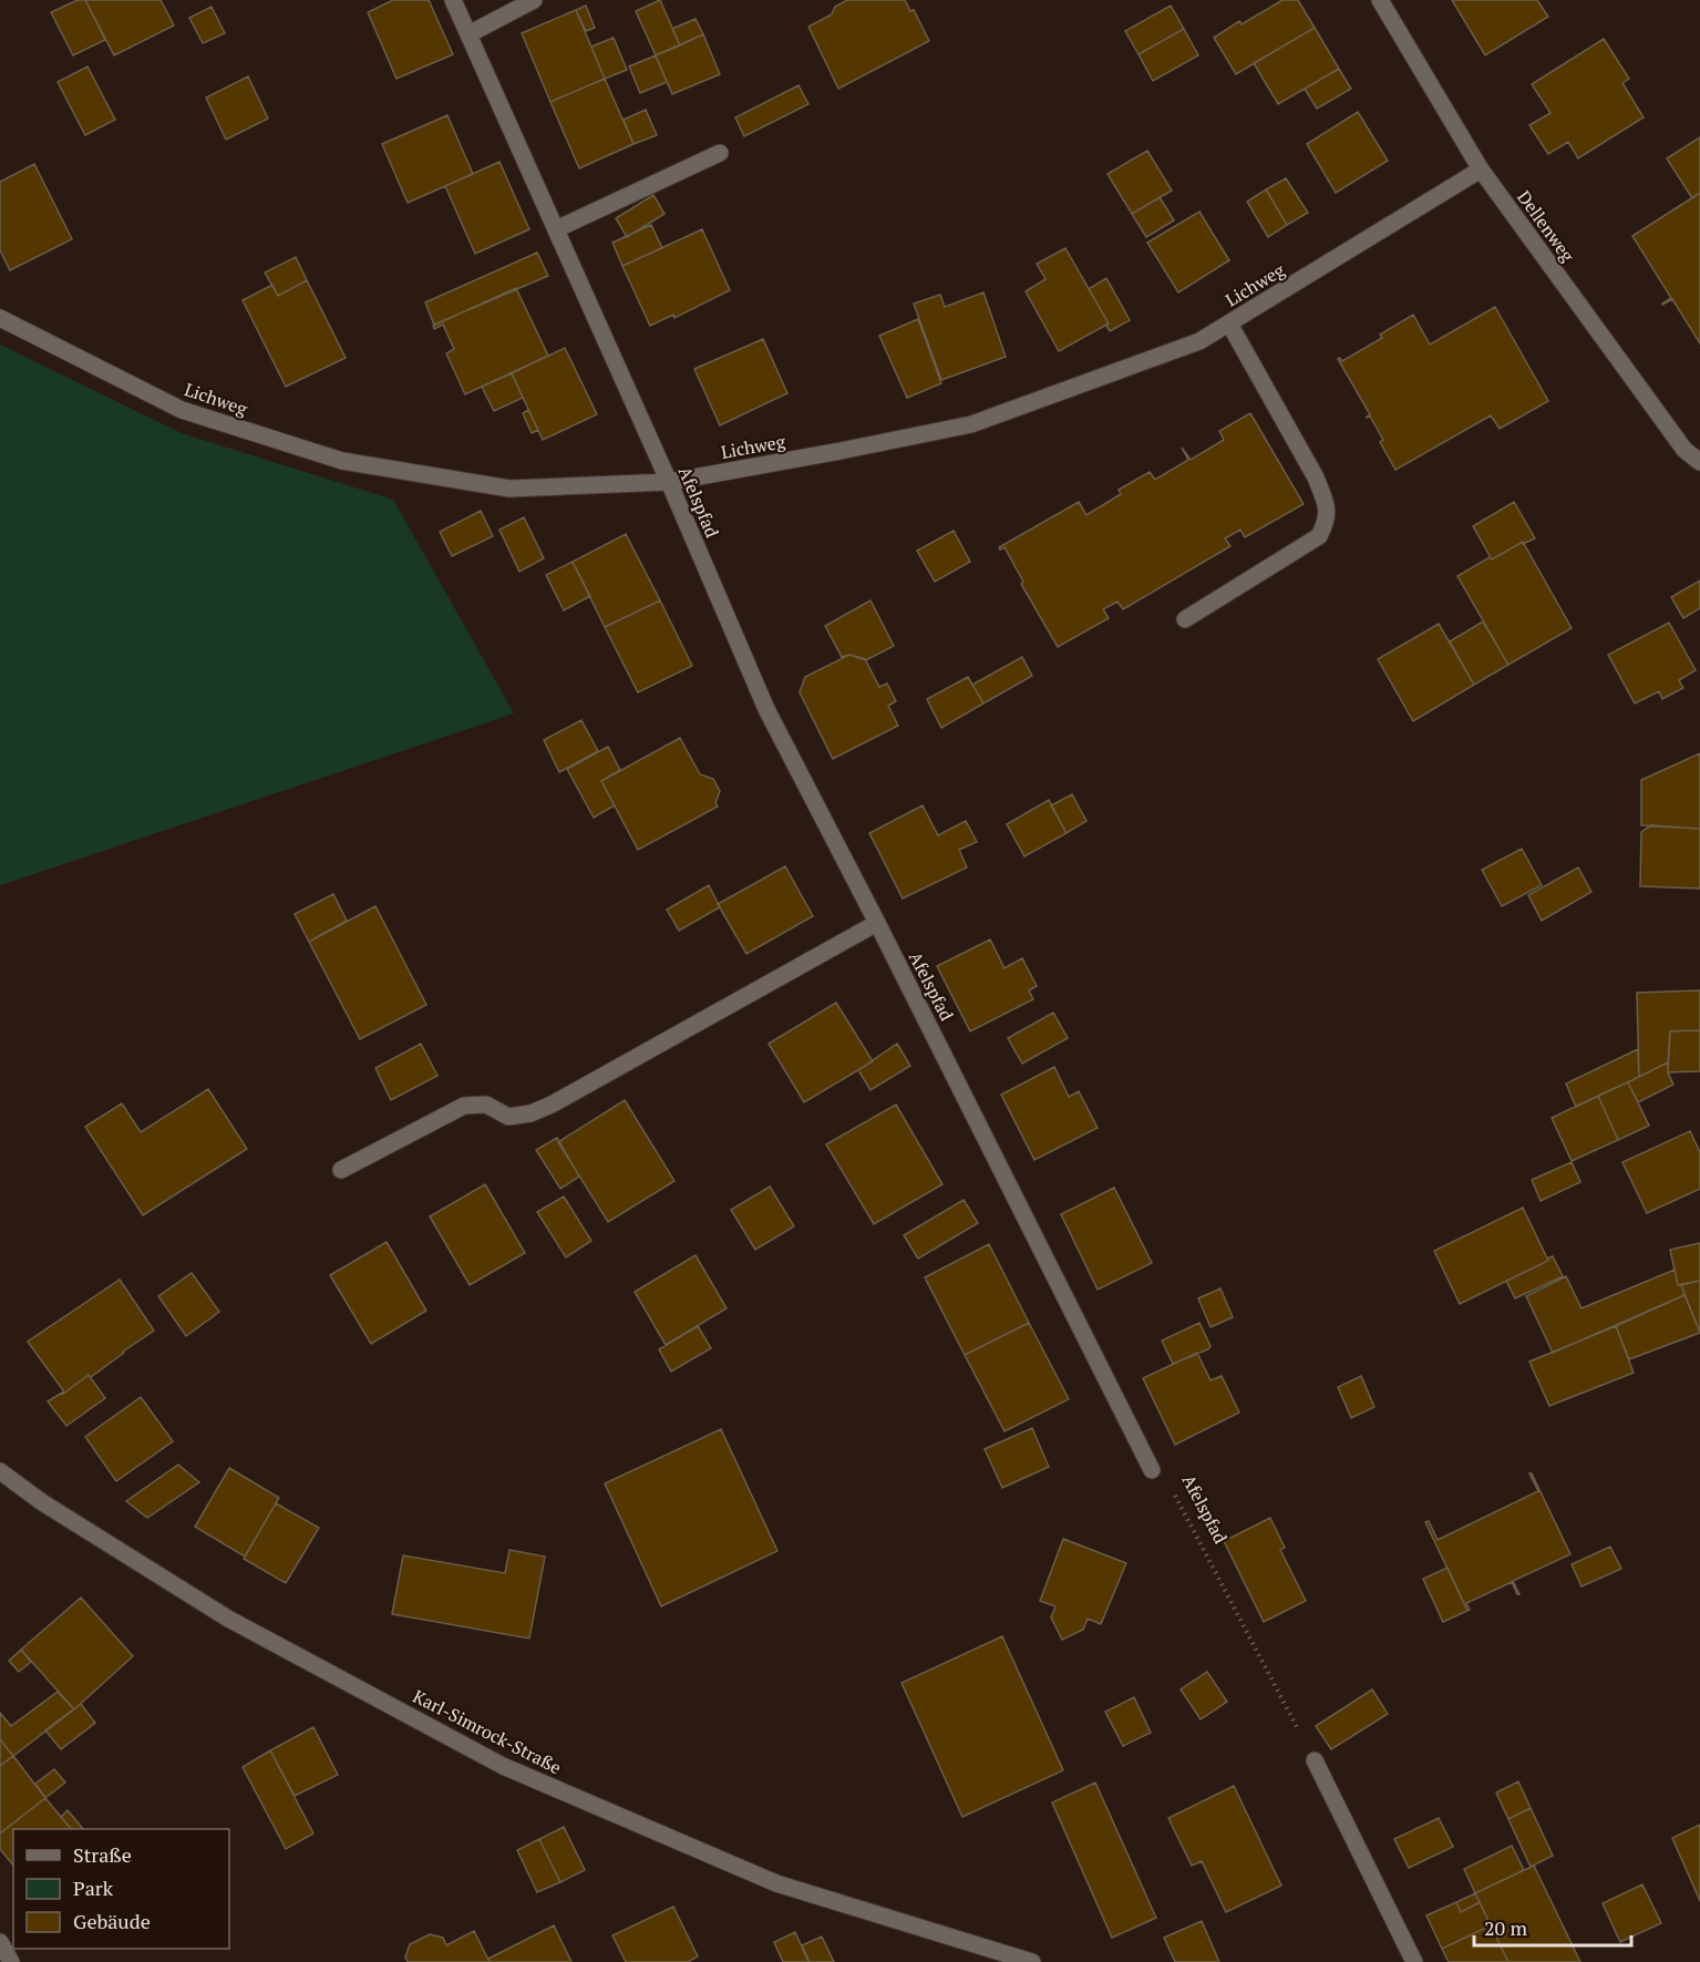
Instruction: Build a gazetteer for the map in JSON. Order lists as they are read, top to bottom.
{
  "streets": {
    "street": [
      "Dellenweg",
      "Lichweg",
      "Afelspfad",
      "Karl-Simrock-Straße"
    ]
  },
  "crossings": [
    ["Dellenweg", "Lichweg"],
    ["Lichweg", "Afelspfad"]
  ],
  "legend": ["Straße", "Park", "Gebäude"],
  "scale_bar": "20 m"
}
